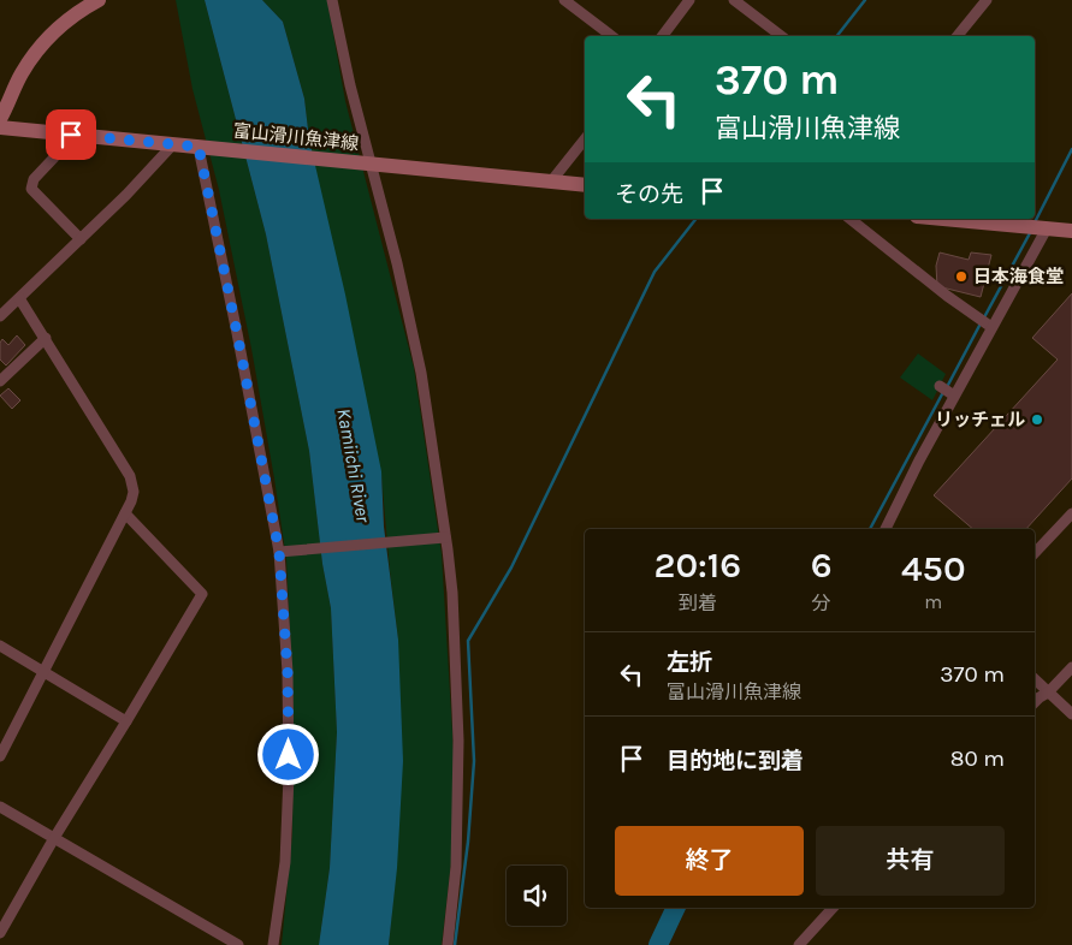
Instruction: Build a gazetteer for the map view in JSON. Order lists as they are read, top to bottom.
{
  "streets": {
    "main road": ["富山滑川魚津線"]
  },
  "water": ["Kamiichi River"],
  "places": ["日本海食堂", "リッチェル"],
  "page": {
    "turn": ["370 m", "富山滑川魚津線"],
    "then": "その先",
    "eta": [
      "20:16",
      "到着",
      "6",
      "分",
      "450",
      "m"
    ],
    "list": [
      {
        "name": "左折",
        "note": "富山滑川魚津線",
        "value": "370 m"
      },
      {
        "name": "目的地に到着",
        "value": "80 m"
      }
    ],
    "buttons": ["終了", "共有"]
  }
}
